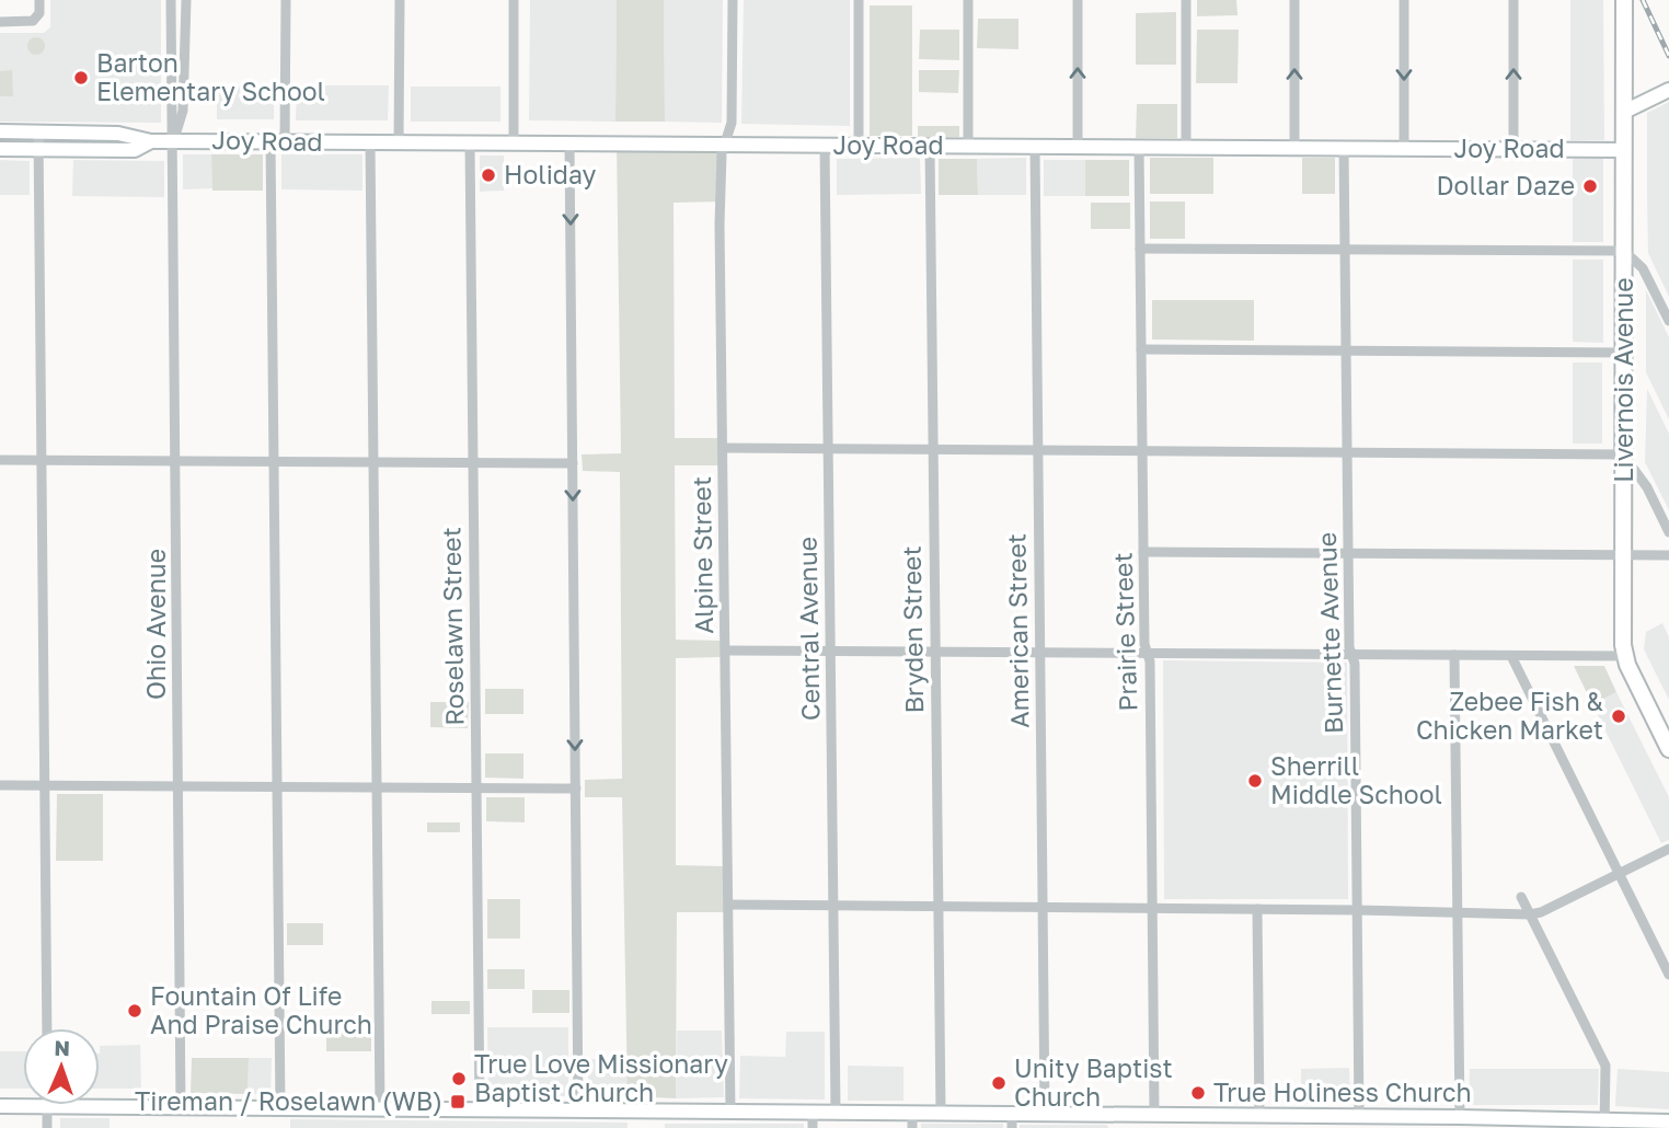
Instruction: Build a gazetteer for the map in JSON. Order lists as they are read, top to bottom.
{
  "streets": {
    "main road": ["Livernois Avenue"],
    "street": [
      "Joy Road",
      "Alpine Street",
      "Ohio Avenue",
      "Roselawn Street",
      "Central Avenue",
      "Bryden Street",
      "American Street",
      "Prairie Street",
      "Burnette Avenue"
    ]
  },
  "crossings": [
    ["Joy Road", "Livernois Avenue"],
    ["Joy Road", "Alpine Street"],
    ["Joy Road", "Ohio Avenue"],
    ["Joy Road", "Roselawn Street"],
    ["Joy Road", "Central Avenue"],
    ["Joy Road", "Bryden Street"],
    ["Joy Road", "American Street"],
    ["Joy Road", "Prairie Street"],
    ["Joy Road", "Burnette Avenue"]
  ],
  "places": {
    "other": [
      "Barton Elementary School",
      "Holiday",
      "Dollar Daze",
      "Zebee Fish & Chicken Market",
      "Sherrill Middle School",
      "Fountain Of Life And Praise Church",
      "True Love Missionary Baptist Church",
      "Unity Baptist Church",
      "True Holiness Church"
    ],
    "transit": ["Tireman / Roselawn (WB)"]
  },
  "north": "top"
}
